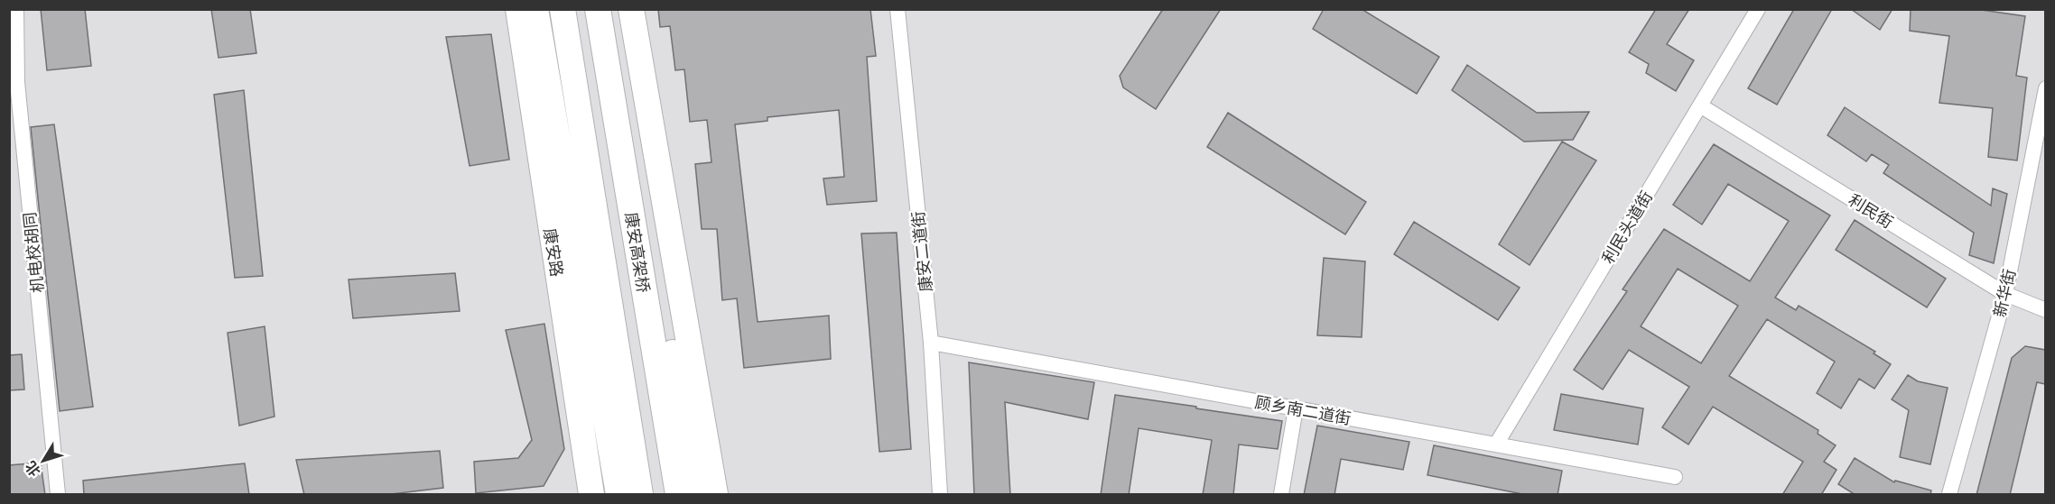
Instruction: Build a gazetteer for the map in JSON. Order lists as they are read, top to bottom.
{
  "streets": {
    "highway": ["康安路", "康安高架桥"],
    "street": [
      "利民街",
      "利民头道街",
      "康安二道街",
      "机电校胡同",
      "新华街",
      "顾乡南二道街"
    ]
  },
  "crossings": [
    ["利民街", "利民头道街"],
    ["利民街", "新华街"],
    ["利民头道街", "顾乡南二道街"],
    ["康安二道街", "顾乡南二道街"]
  ],
  "north": "bottom left"
}
